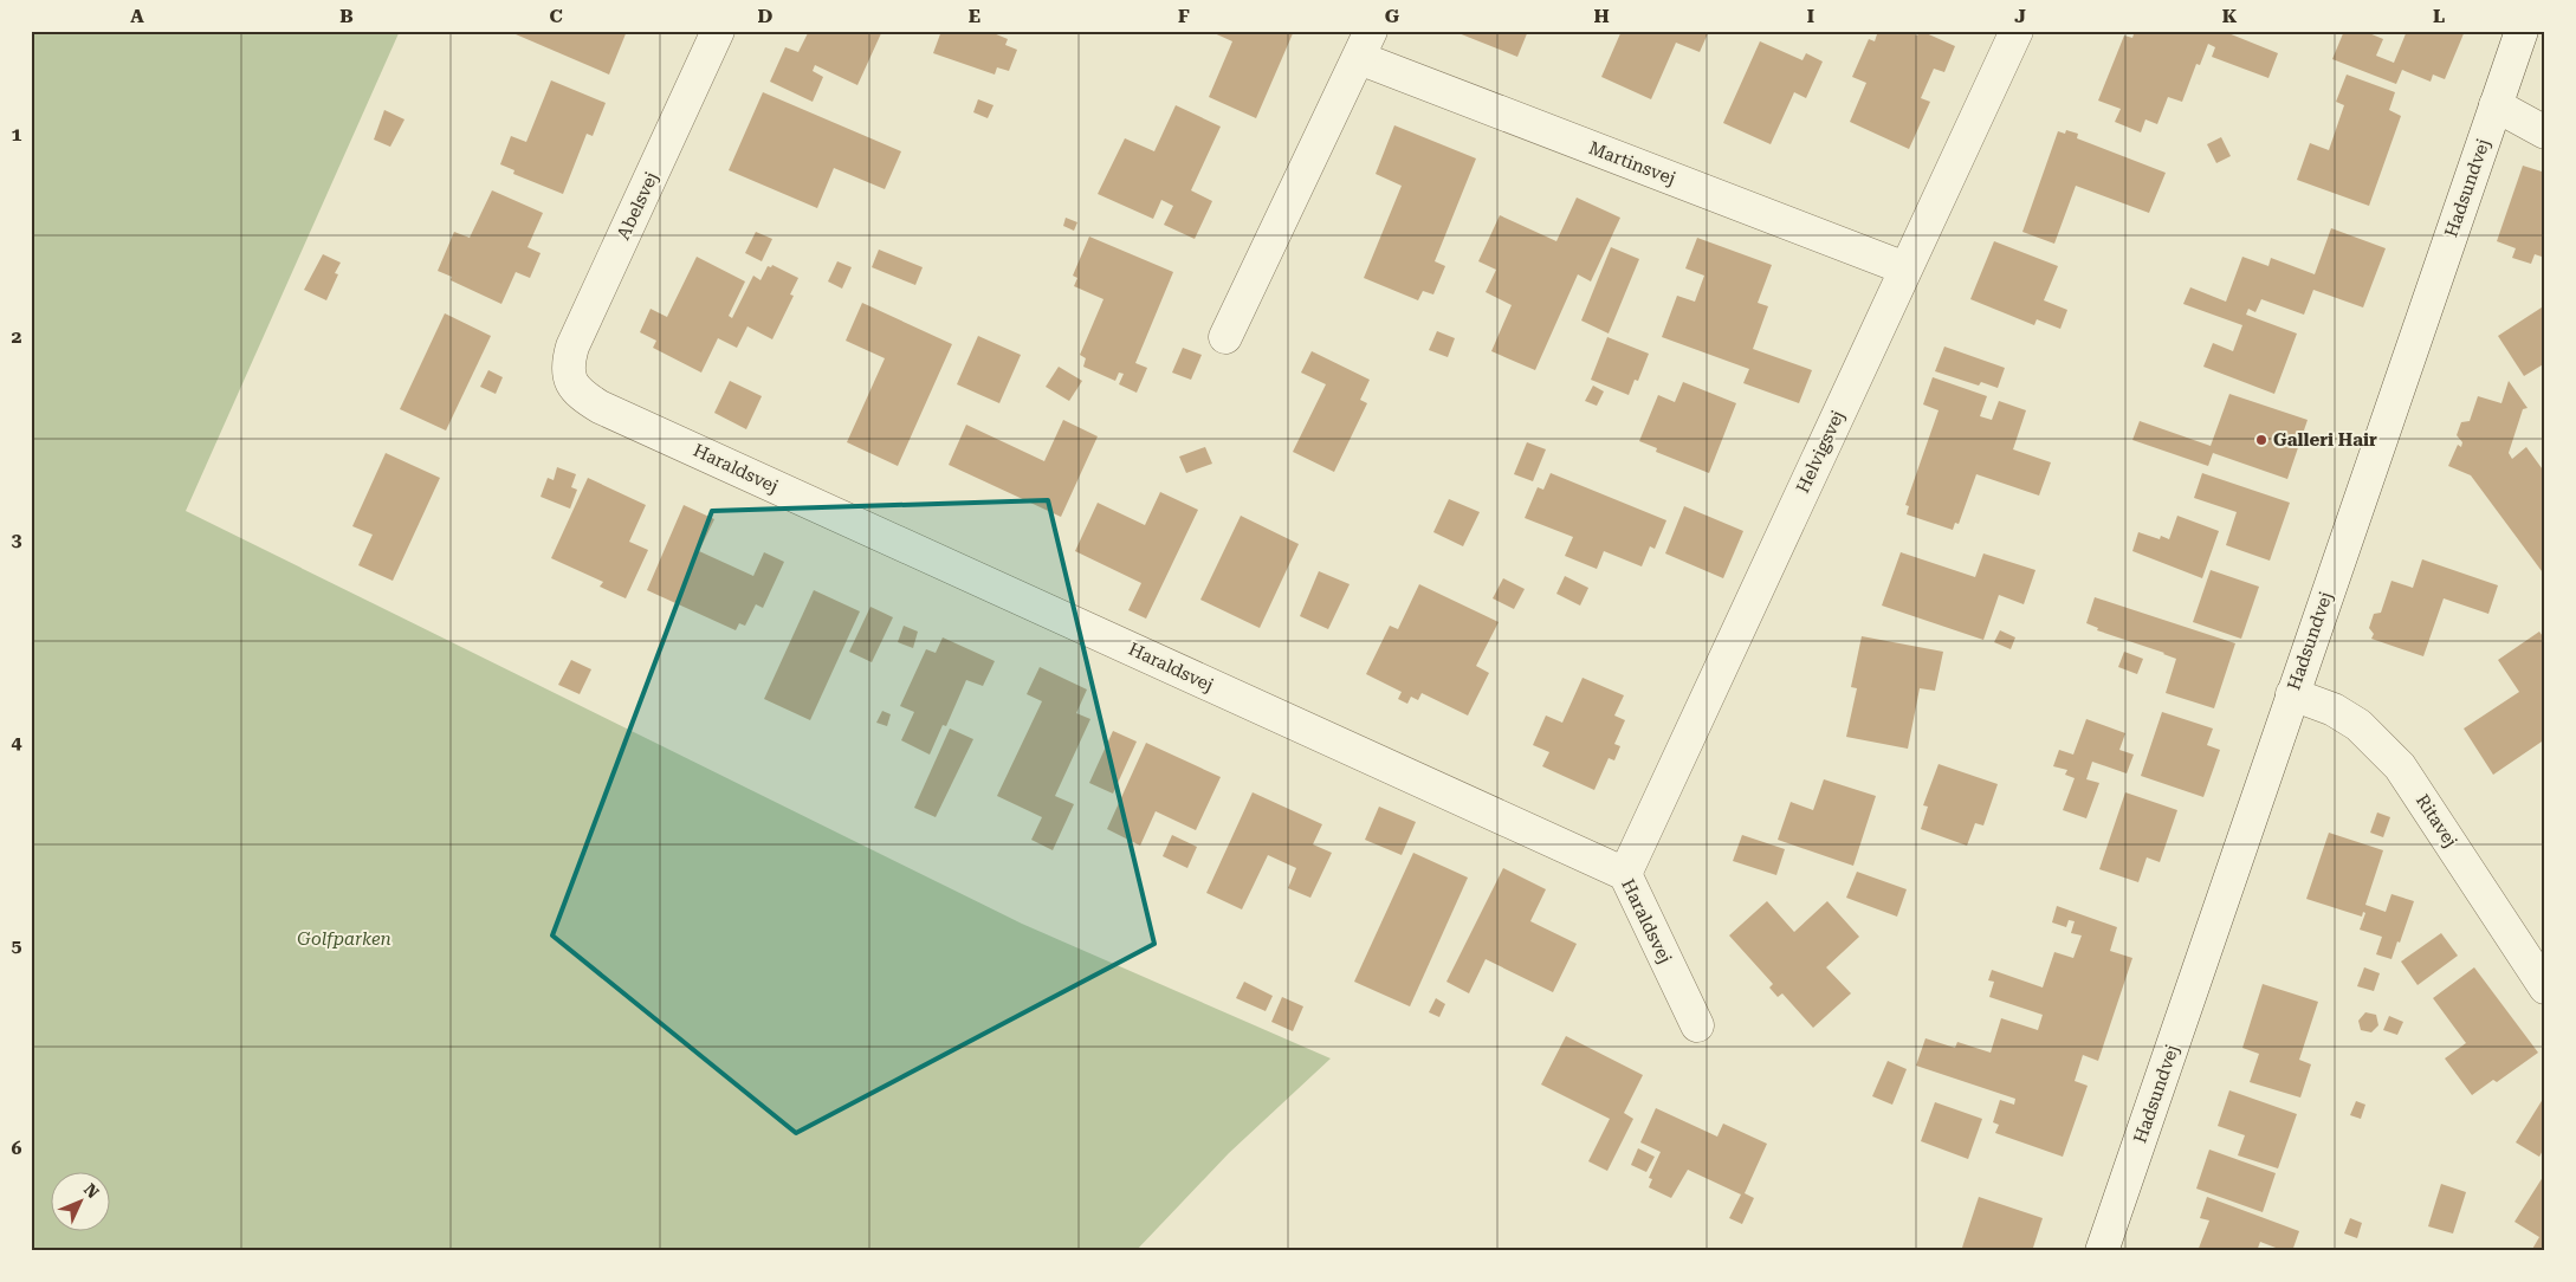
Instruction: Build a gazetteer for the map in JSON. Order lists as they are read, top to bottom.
{
  "streets": {
    "street": [
      "Martinsvej",
      "Hadsundvej",
      "Abelsvej",
      "Helvigsvej",
      "Haraldsvej",
      "Ritavej"
    ]
  },
  "crossings": [
    ["Martinsvej", "Helvigsvej"],
    ["Hadsundvej", "Ritavej"],
    ["Abelsvej", "Haraldsvej"],
    ["Helvigsvej", "Haraldsvej"]
  ],
  "parks": ["Golfparken"],
  "places": ["Galleri Hair"],
  "north": "top right",
  "grid": {
    "columns": [
      "A",
      "B",
      "C",
      "D",
      "E",
      "F",
      "G",
      "H",
      "I",
      "J",
      "K",
      "L"
    ],
    "rows": [
      "1",
      "2",
      "3",
      "4",
      "5",
      "6"
    ]
  }
}
